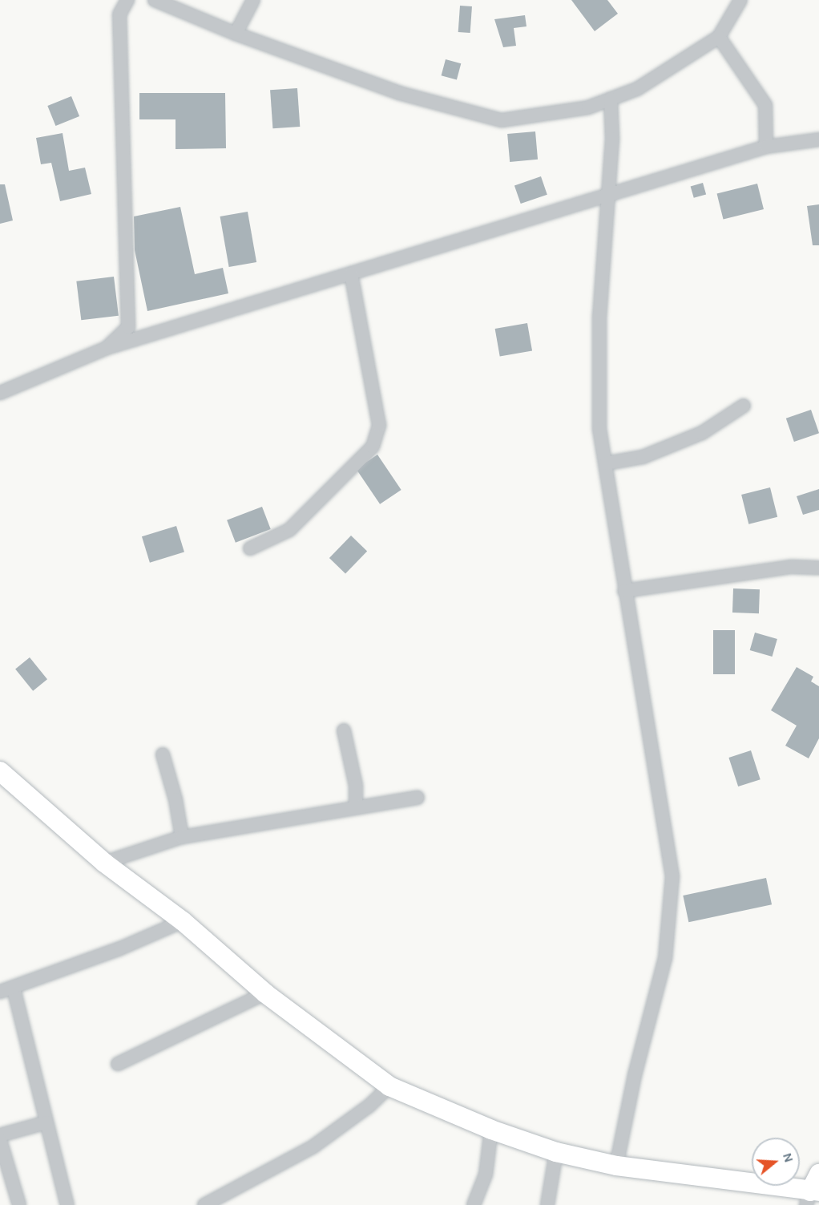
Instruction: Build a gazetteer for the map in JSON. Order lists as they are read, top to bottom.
{
  "north": "right"
}
